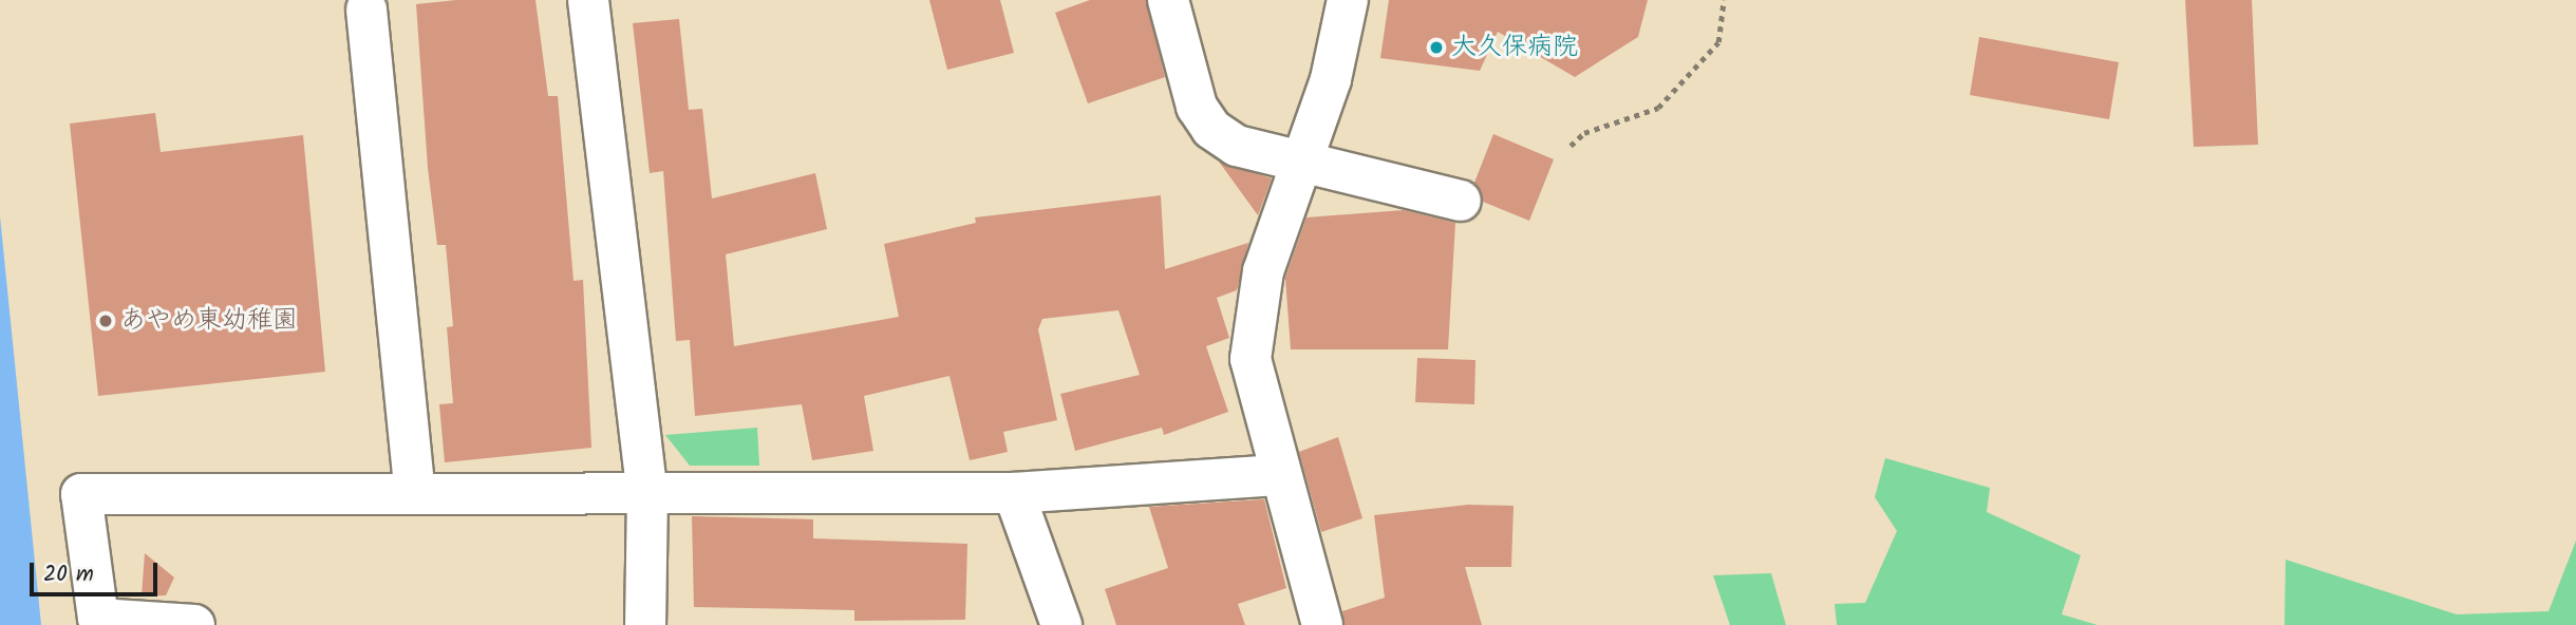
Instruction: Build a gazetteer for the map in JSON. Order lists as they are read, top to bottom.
{
  "places": ["大久保病院", "あやめ東幼稚園"],
  "scale_bar": "20 m"
}
